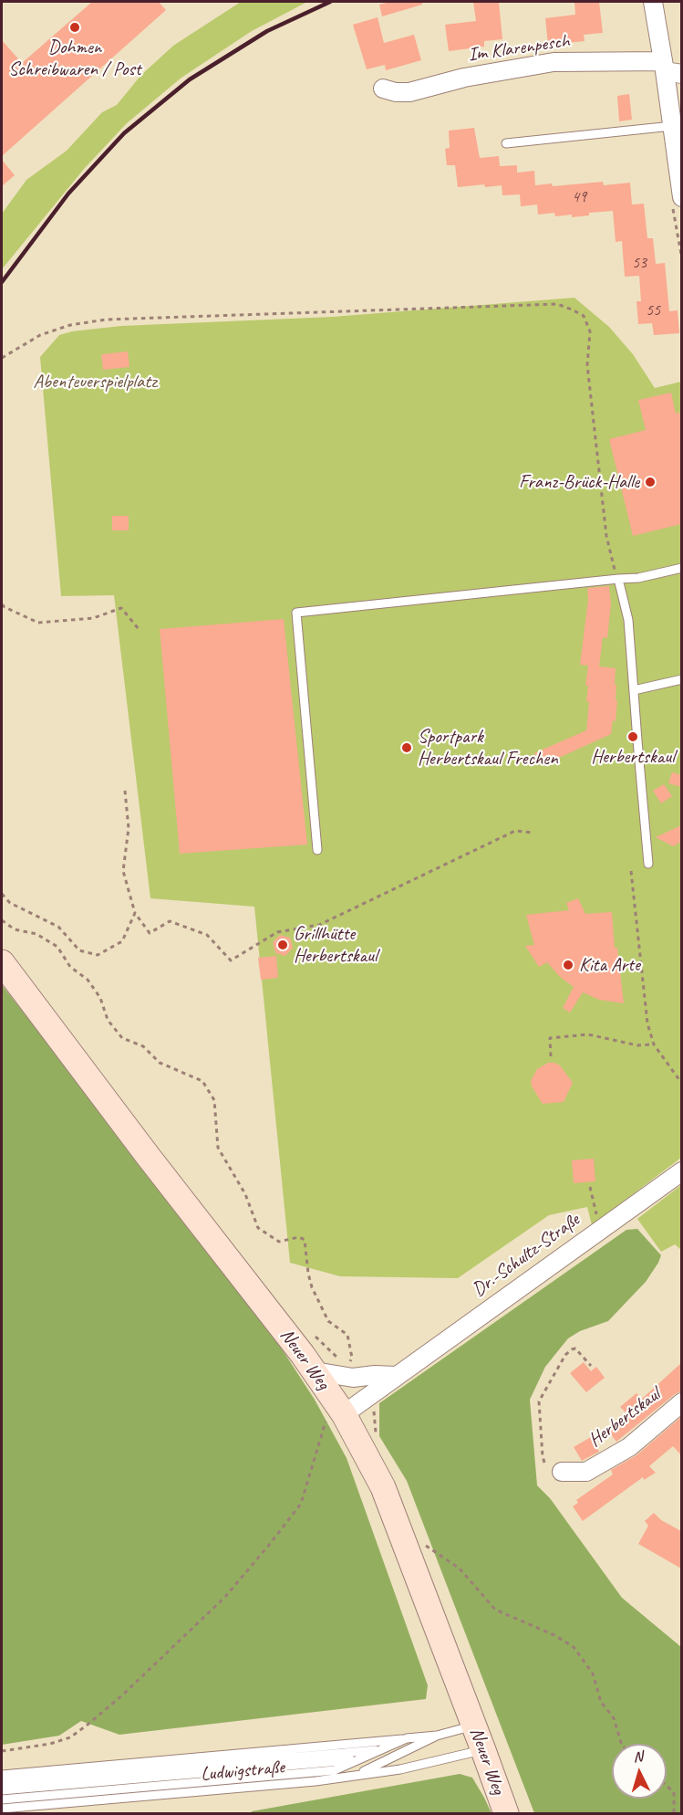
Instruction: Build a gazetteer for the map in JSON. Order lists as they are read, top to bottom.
{
  "streets": {
    "main road": ["Neuer Weg"],
    "street": ["Im Klarenpesch", "Dr.-Schultz-Straße", "Herbertskaul"],
    "lane": ["Ludwigstraße"]
  },
  "crossings": [
    ["Dr.-Schultz-Straße", "Neuer Weg"],
    ["Neuer Weg", "Ludwigstraße"]
  ],
  "parks": ["Abenteuerspielplatz"],
  "places": [
    "Dohmen Schreibwaren / Post",
    "Franz-Brück-Halle",
    "Herbertskaul",
    "Sportpark Herbertskaul Frechen",
    "Grillhütte Herbertskaul",
    "Kita Arte"
  ],
  "house_numbers": ["49", "53", "55"],
  "north": "top"
}
